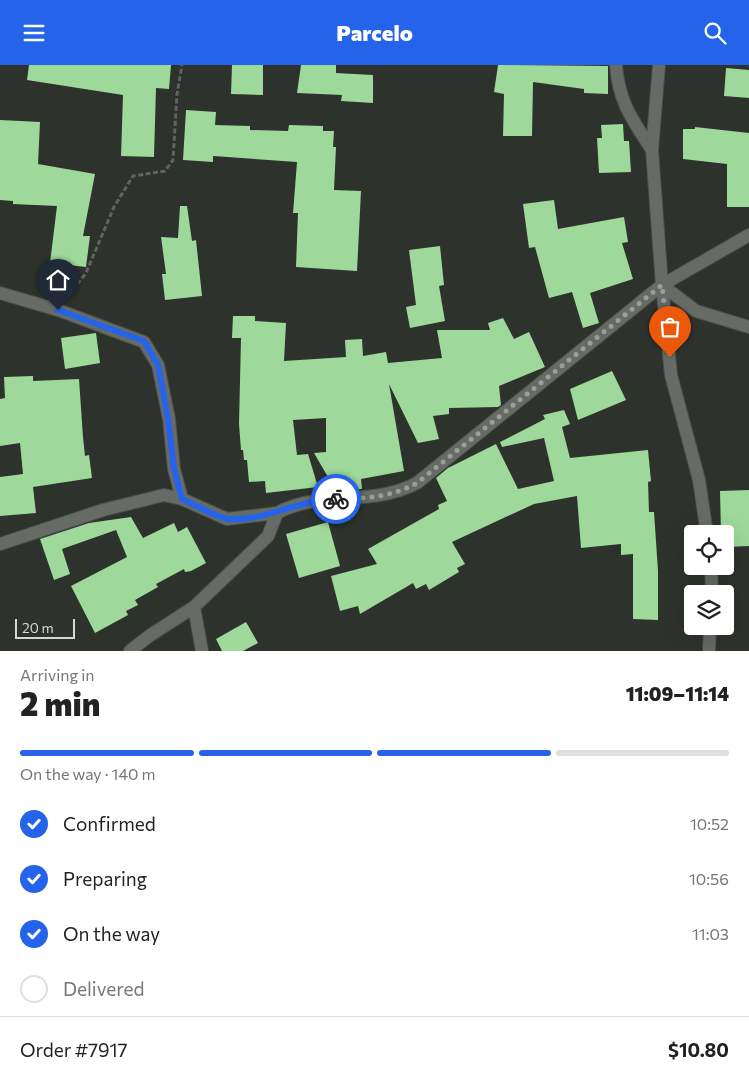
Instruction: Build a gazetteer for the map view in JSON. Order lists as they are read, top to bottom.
{
  "scale_bar": "20 m",
  "page": {
    "header": "Parcelo",
    "scale": "20 m",
    "heading": ["2 min", "Arriving in", "11:09–11:14"],
    "panel": ["Order #7917", "$10.80"],
    "bar": "On the way · 140 m",
    "list": [
      ["Confirmed", "10:52"],
      ["Preparing", "10:56"],
      ["On the way", "11:03"],
      "Delivered"
    ]
  }
}
